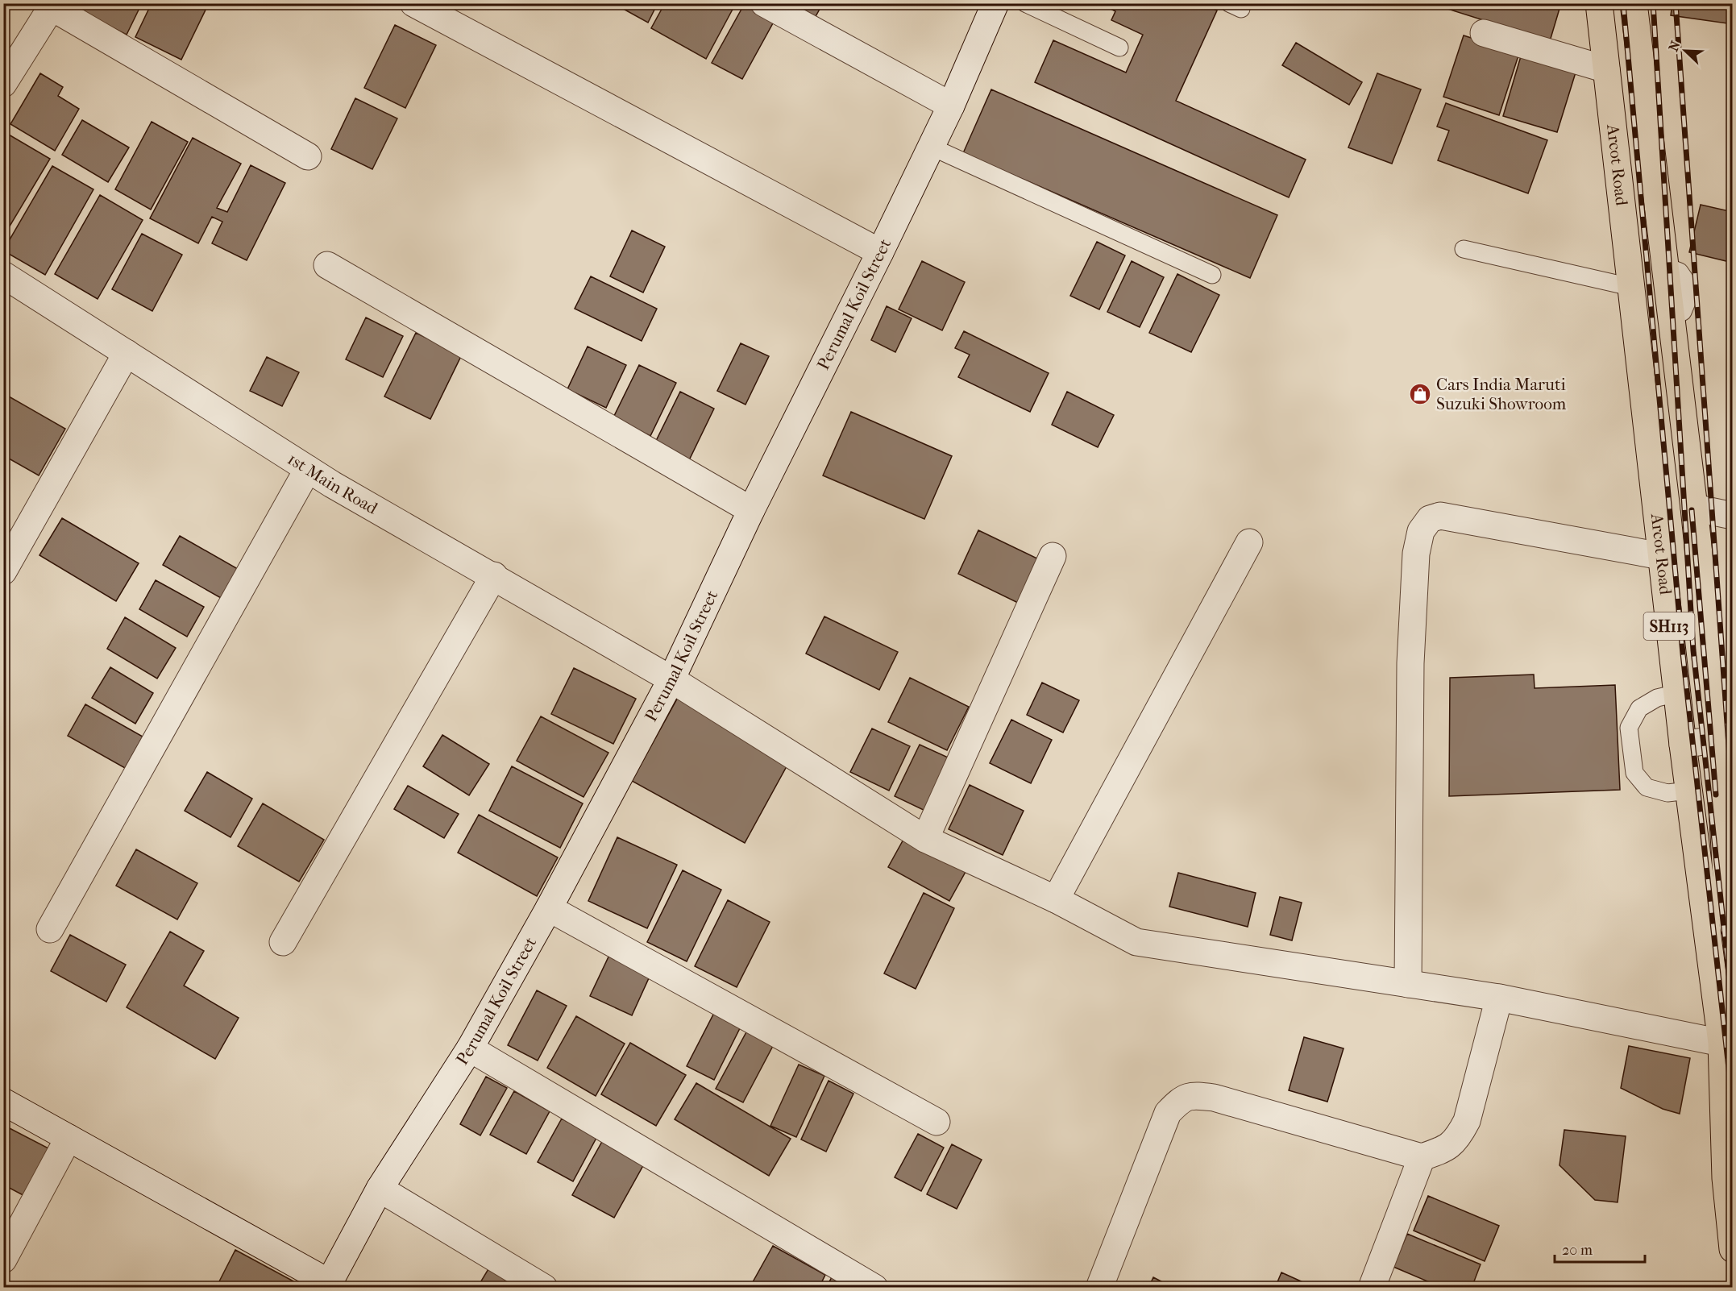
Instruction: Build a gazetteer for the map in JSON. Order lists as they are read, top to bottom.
{
  "streets": {
    "main road": ["Arcot Road", "SH113"],
    "street": ["Perumal Koil Street", "1st Main Road"]
  },
  "crossings": [
    ["Arcot Road", "1st Main Road"],
    ["Perumal Koil Street", "1st Main Road"]
  ],
  "places": {
    "shop": ["Cars India Maruti Suzuki Showroom"]
  },
  "scale_bar": "20 m",
  "north": "top left"
}
